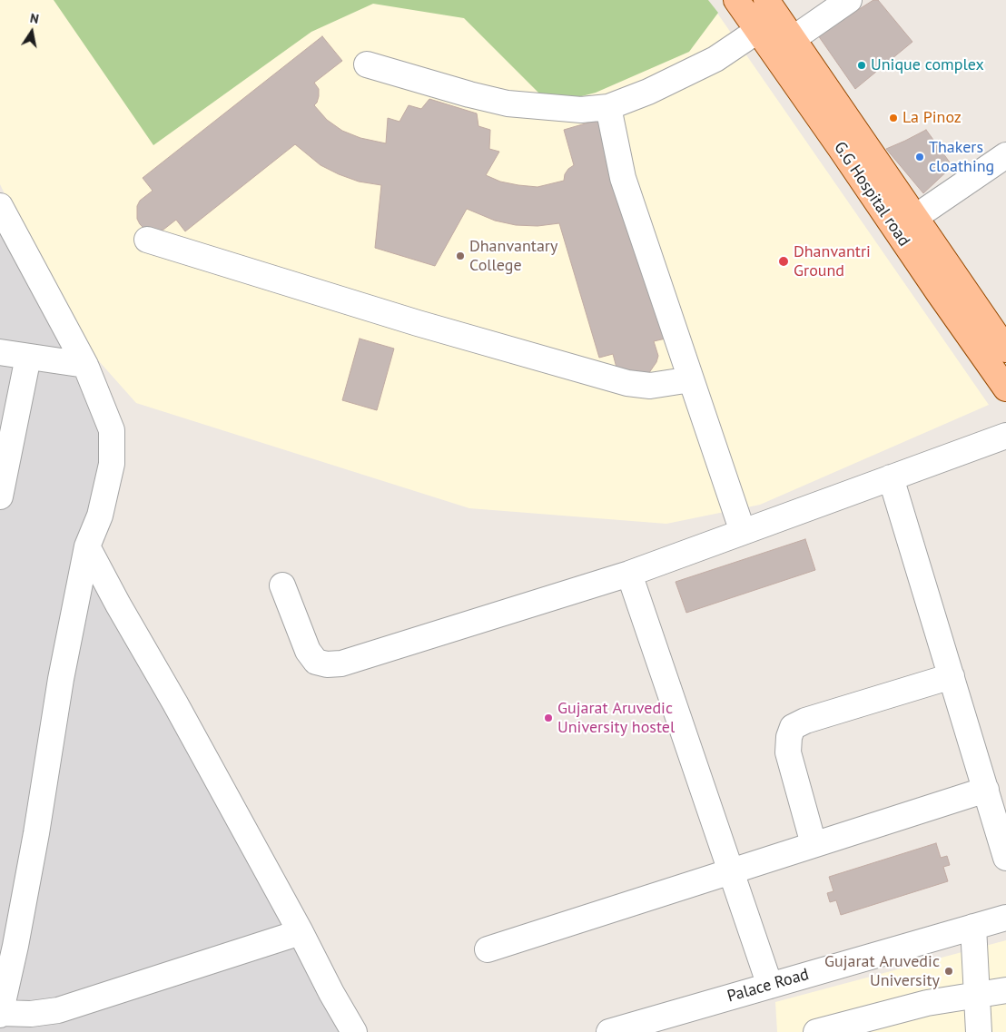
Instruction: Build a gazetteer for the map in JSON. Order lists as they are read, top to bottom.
{
  "streets": {
    "main road": ["G.G Hospital road"],
    "street": ["Palace Road"]
  },
  "places": [
    "Unique complex",
    "La Pinoz",
    "Thakers cloathing",
    "Dhanvantary College",
    "Dhanvantri Ground",
    "Gujarat Aruvedic University hostel",
    "Gujarat Aruvedic University"
  ],
  "north": "top"
}
